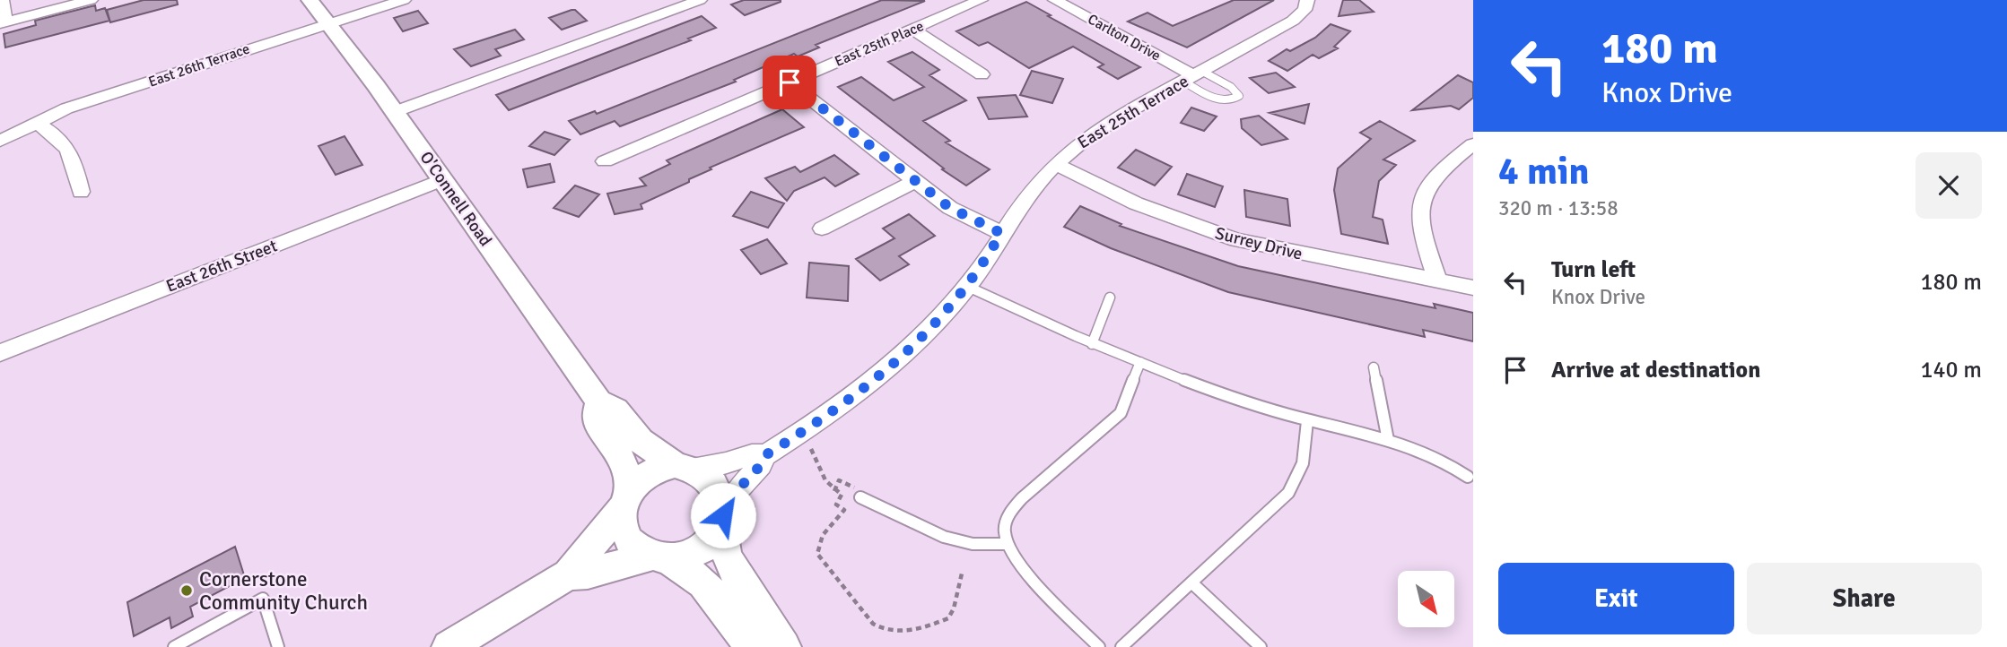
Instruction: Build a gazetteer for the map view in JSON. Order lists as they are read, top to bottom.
{
  "streets": {
    "street": [
      "Carlton Drive",
      "East 25th Place",
      "East 26th Terrace",
      "East 25th Terrace",
      "O'Connell Road",
      "Surrey Drive",
      "East 26th Street"
    ]
  },
  "crossings": [
    ["Carlton Drive", "East 25th Terrace"],
    ["East 26th Terrace", "O'Connell Road"],
    ["East 25th Terrace", "O'Connell Road"],
    ["East 25th Terrace", "Surrey Drive"],
    ["O'Connell Road", "East 26th Street"]
  ],
  "places": ["Cornerstone Community Church"],
  "north": "bottom right",
  "page": {
    "turn": ["180 m", "Knox Drive"],
    "heading": ["4 min", "320 m · 13:58"],
    "list": [
      {
        "name": "Turn left",
        "note": "Knox Drive",
        "value": "180 m"
      },
      {
        "name": "Arrive at destination",
        "value": "140 m"
      }
    ],
    "buttons": ["Exit", "Share"]
  }
}
